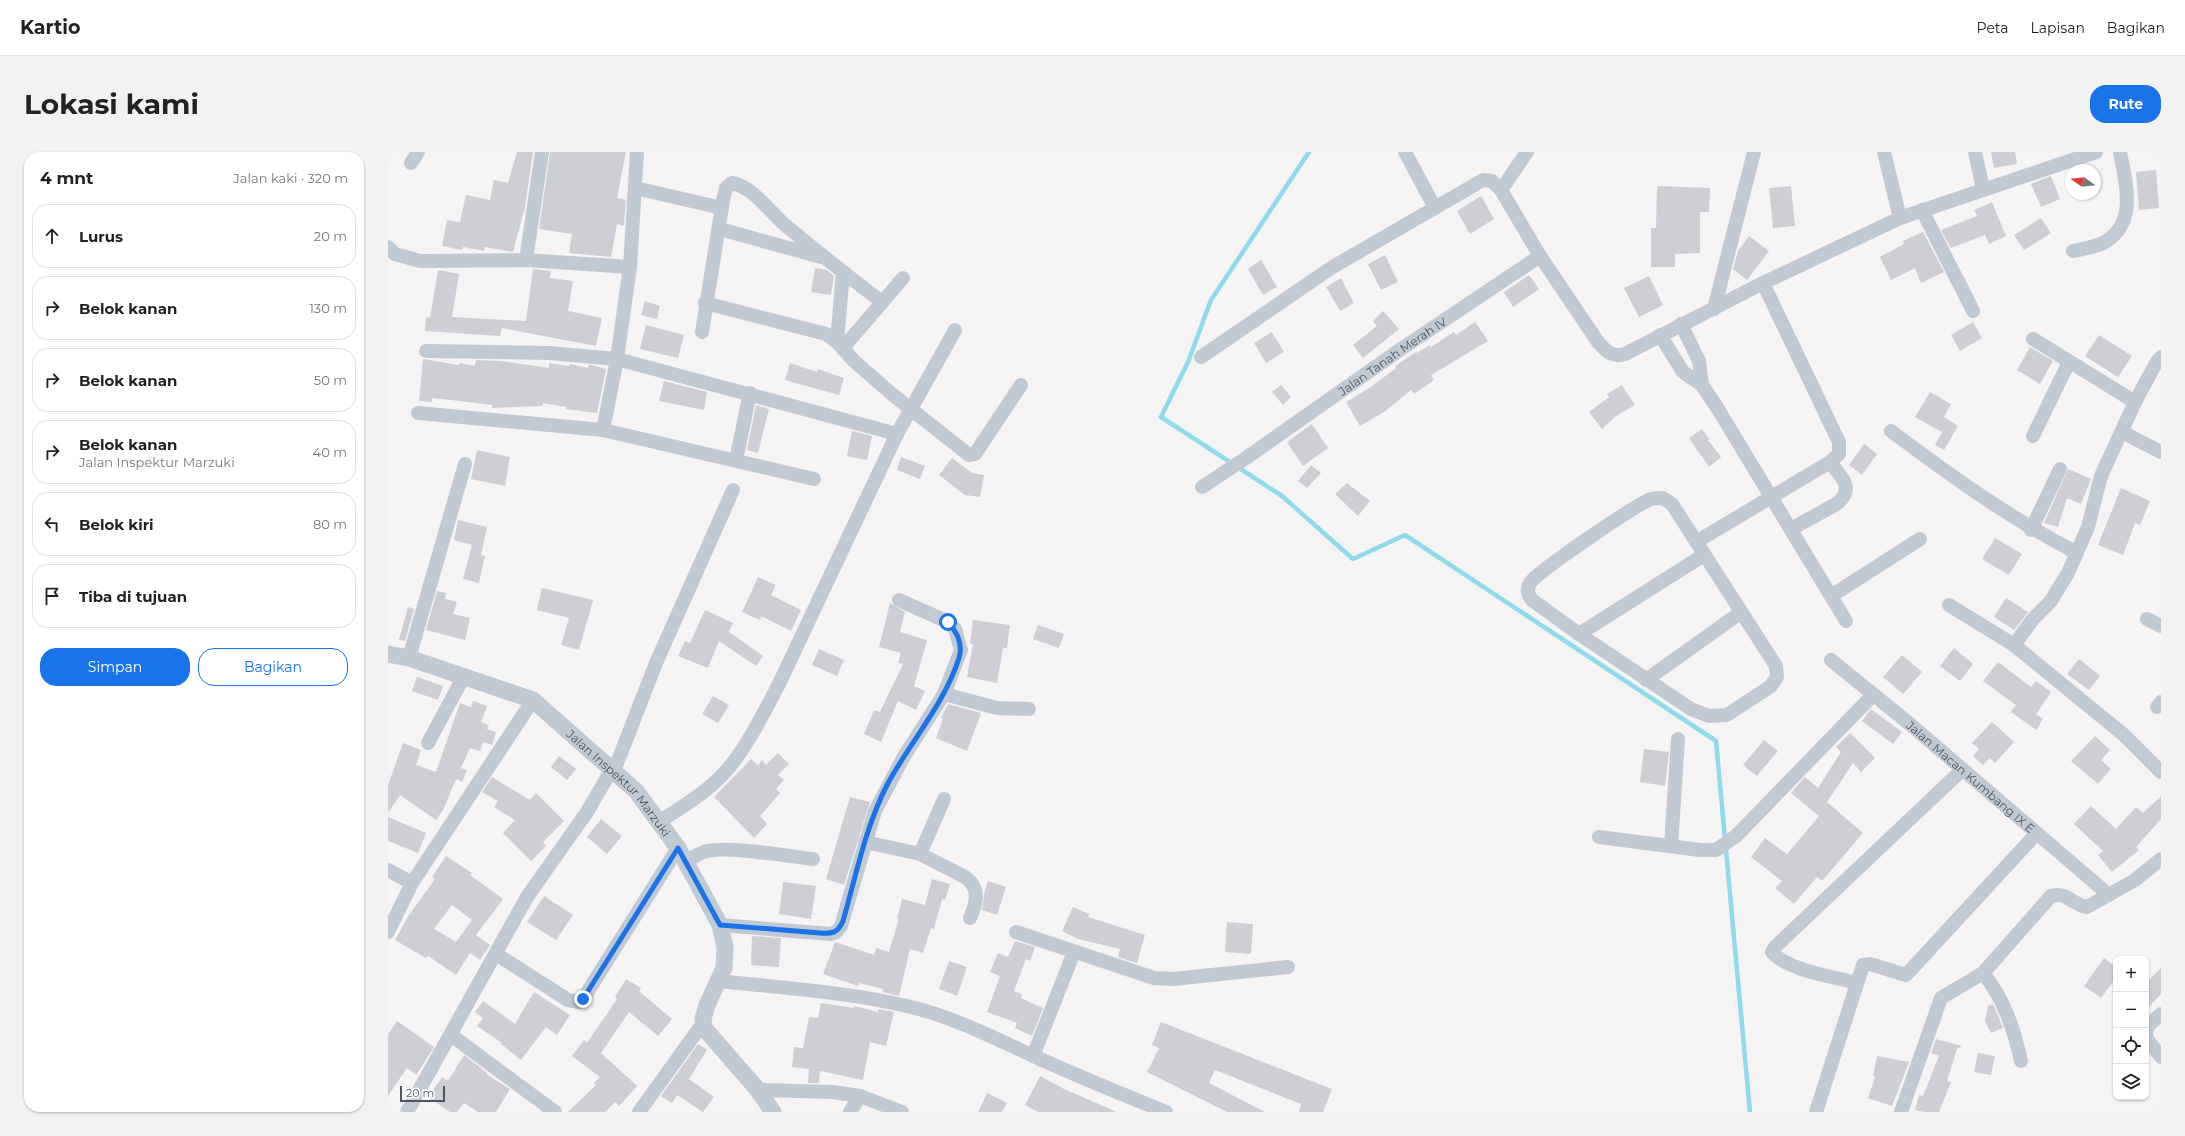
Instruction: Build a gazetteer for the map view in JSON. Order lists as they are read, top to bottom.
{
  "streets": {
    "street": ["Jalan Tanah Merah IV", "Jalan Macan Kumbang IX E", "Jalan Inspektur Marzuki"]
  },
  "scale_bar": "20 m",
  "north": "left",
  "page": {
    "header": "Kartio",
    "nav": ["Peta", "Lapisan", "Bagikan"],
    "buttons": [
      "Rute",
      ["Simpan", "Bagikan"]
    ],
    "title": "Lokasi kami",
    "heading": ["4 mnt", "Jalan kaki · 320 m"],
    "list": [
      ["Lurus", "20 m"],
      ["Belok kanan", "130 m"],
      ["Belok kanan", "50 m"],
      ["Belok kanan", "Jalan Inspektur Marzuki", "40 m"],
      ["Belok kiri", "80 m"],
      "Tiba di tujuan"
    ],
    "map_buttons": ["+", "−"],
    "scale": "20 m"
  }
}
